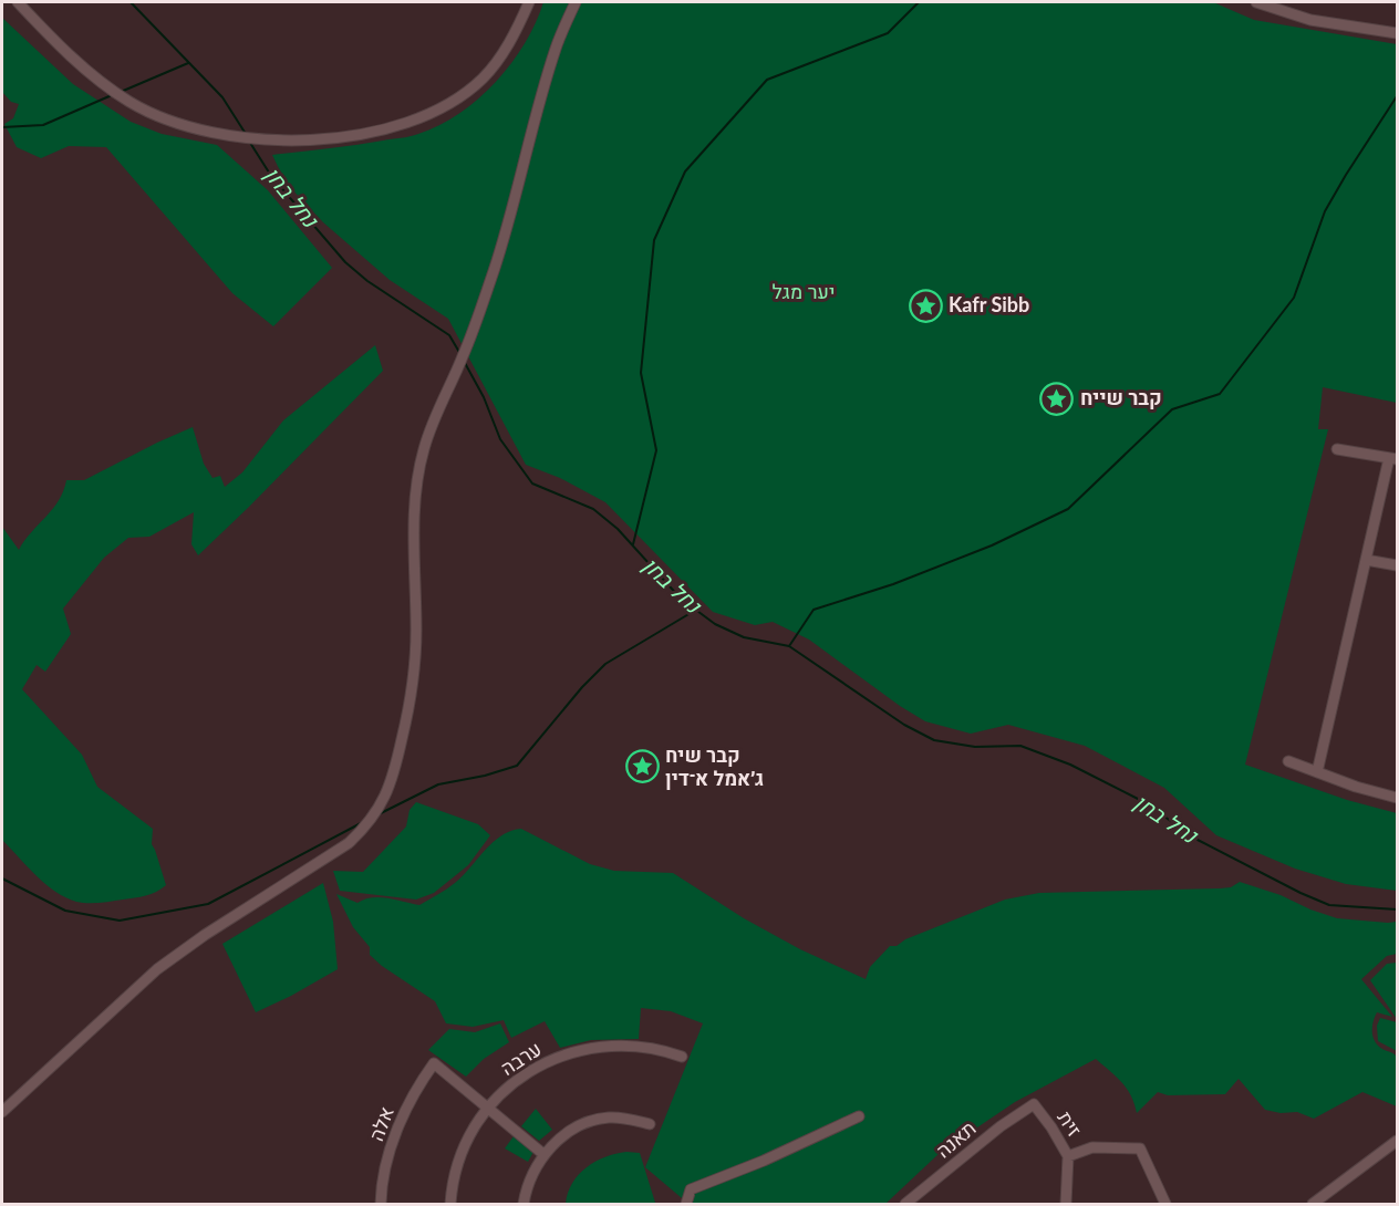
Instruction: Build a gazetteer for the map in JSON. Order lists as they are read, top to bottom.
{
  "streets": {
    "street": [
      "ערבה",
      "אלה",
      "זית",
      "תאנה"
    ]
  },
  "crossings": [
    ["ערבה", "אלה"],
    ["זית", "תאנה"]
  ],
  "water": ["נחל בחן"],
  "parks": ["יער מגל"],
  "places": {
    "place": ["Kafr Sibb", "קבר שייח", "קבר שיח ג׳אמל א־דין"]
  }
}
